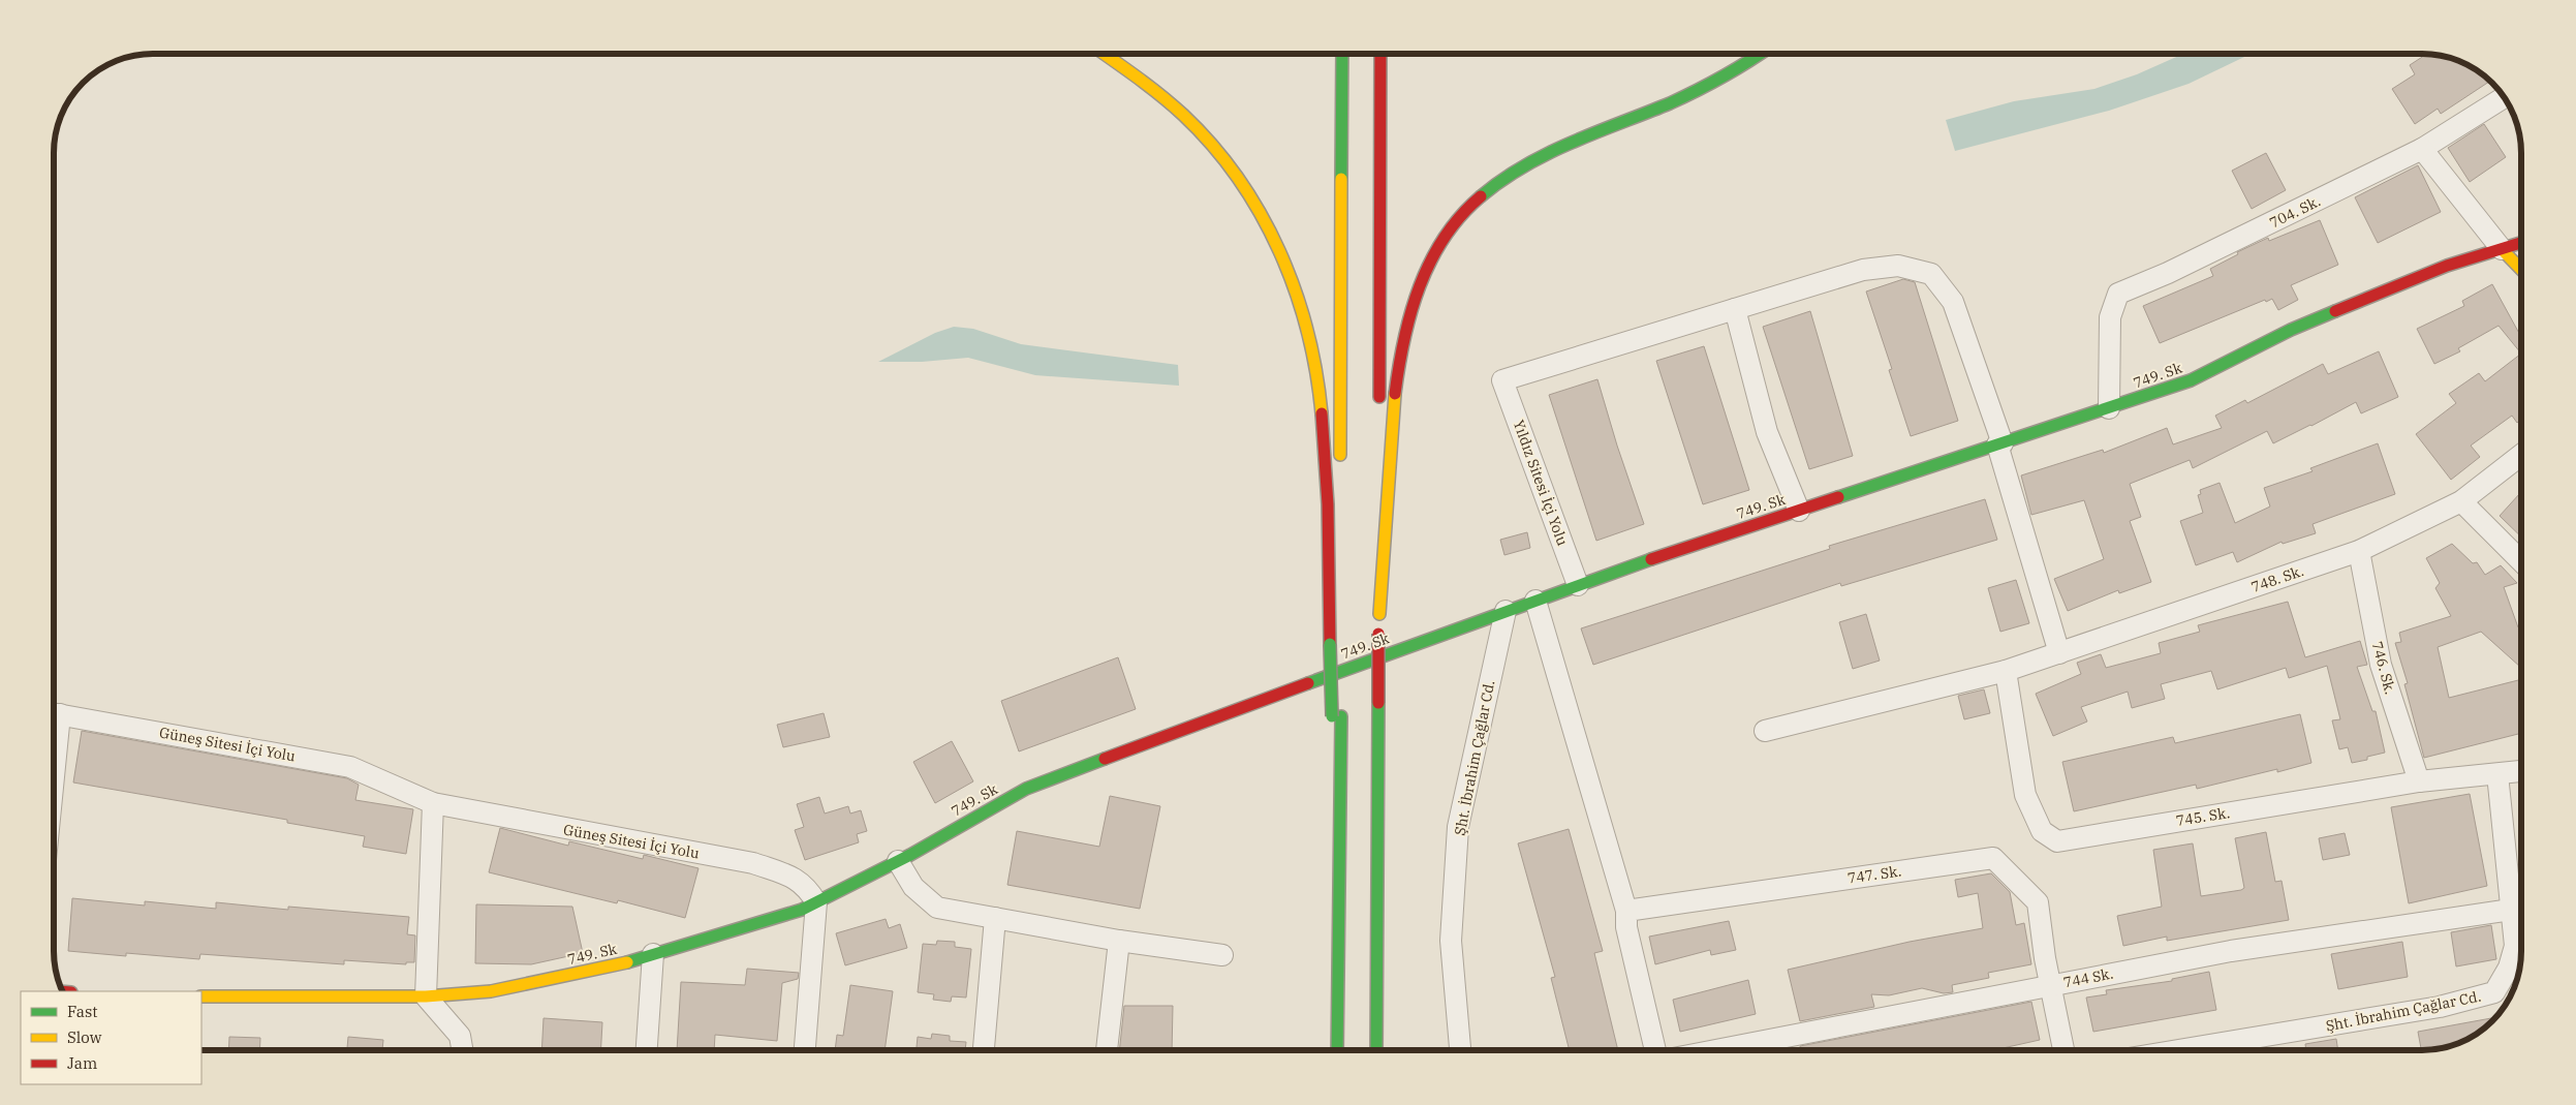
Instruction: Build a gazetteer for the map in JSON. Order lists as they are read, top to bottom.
{
  "streets": {
    "main road": ["749. Sk"],
    "street": [
      "704. Sk.",
      "Yıldız Sitesi İçi Yolu",
      "748. Sk.",
      "746. Sk.",
      "Güneş Sitesi İçi Yolu",
      "Şht. İbrahim Çağlar Cd.",
      "745. Sk.",
      "747. Sk.",
      "744 Sk."
    ]
  },
  "crossings": [
    ["704. Sk.", "749. Sk"],
    ["749. Sk", "Yıldız Sitesi İçi Yolu"],
    ["749. Sk", "Güneş Sitesi İçi Yolu"],
    ["749. Sk", "Şht. İbrahim Çağlar Cd."],
    ["748. Sk.", "746. Sk."],
    ["748. Sk.", "745. Sk."],
    ["746. Sk.", "745. Sk."],
    ["Şht. İbrahim Çağlar Cd.", "745. Sk."],
    ["Şht. İbrahim Çağlar Cd.", "744 Sk."],
    ["747. Sk.", "744 Sk."]
  ],
  "legend": ["Fast", "Slow", "Jam"]
}
